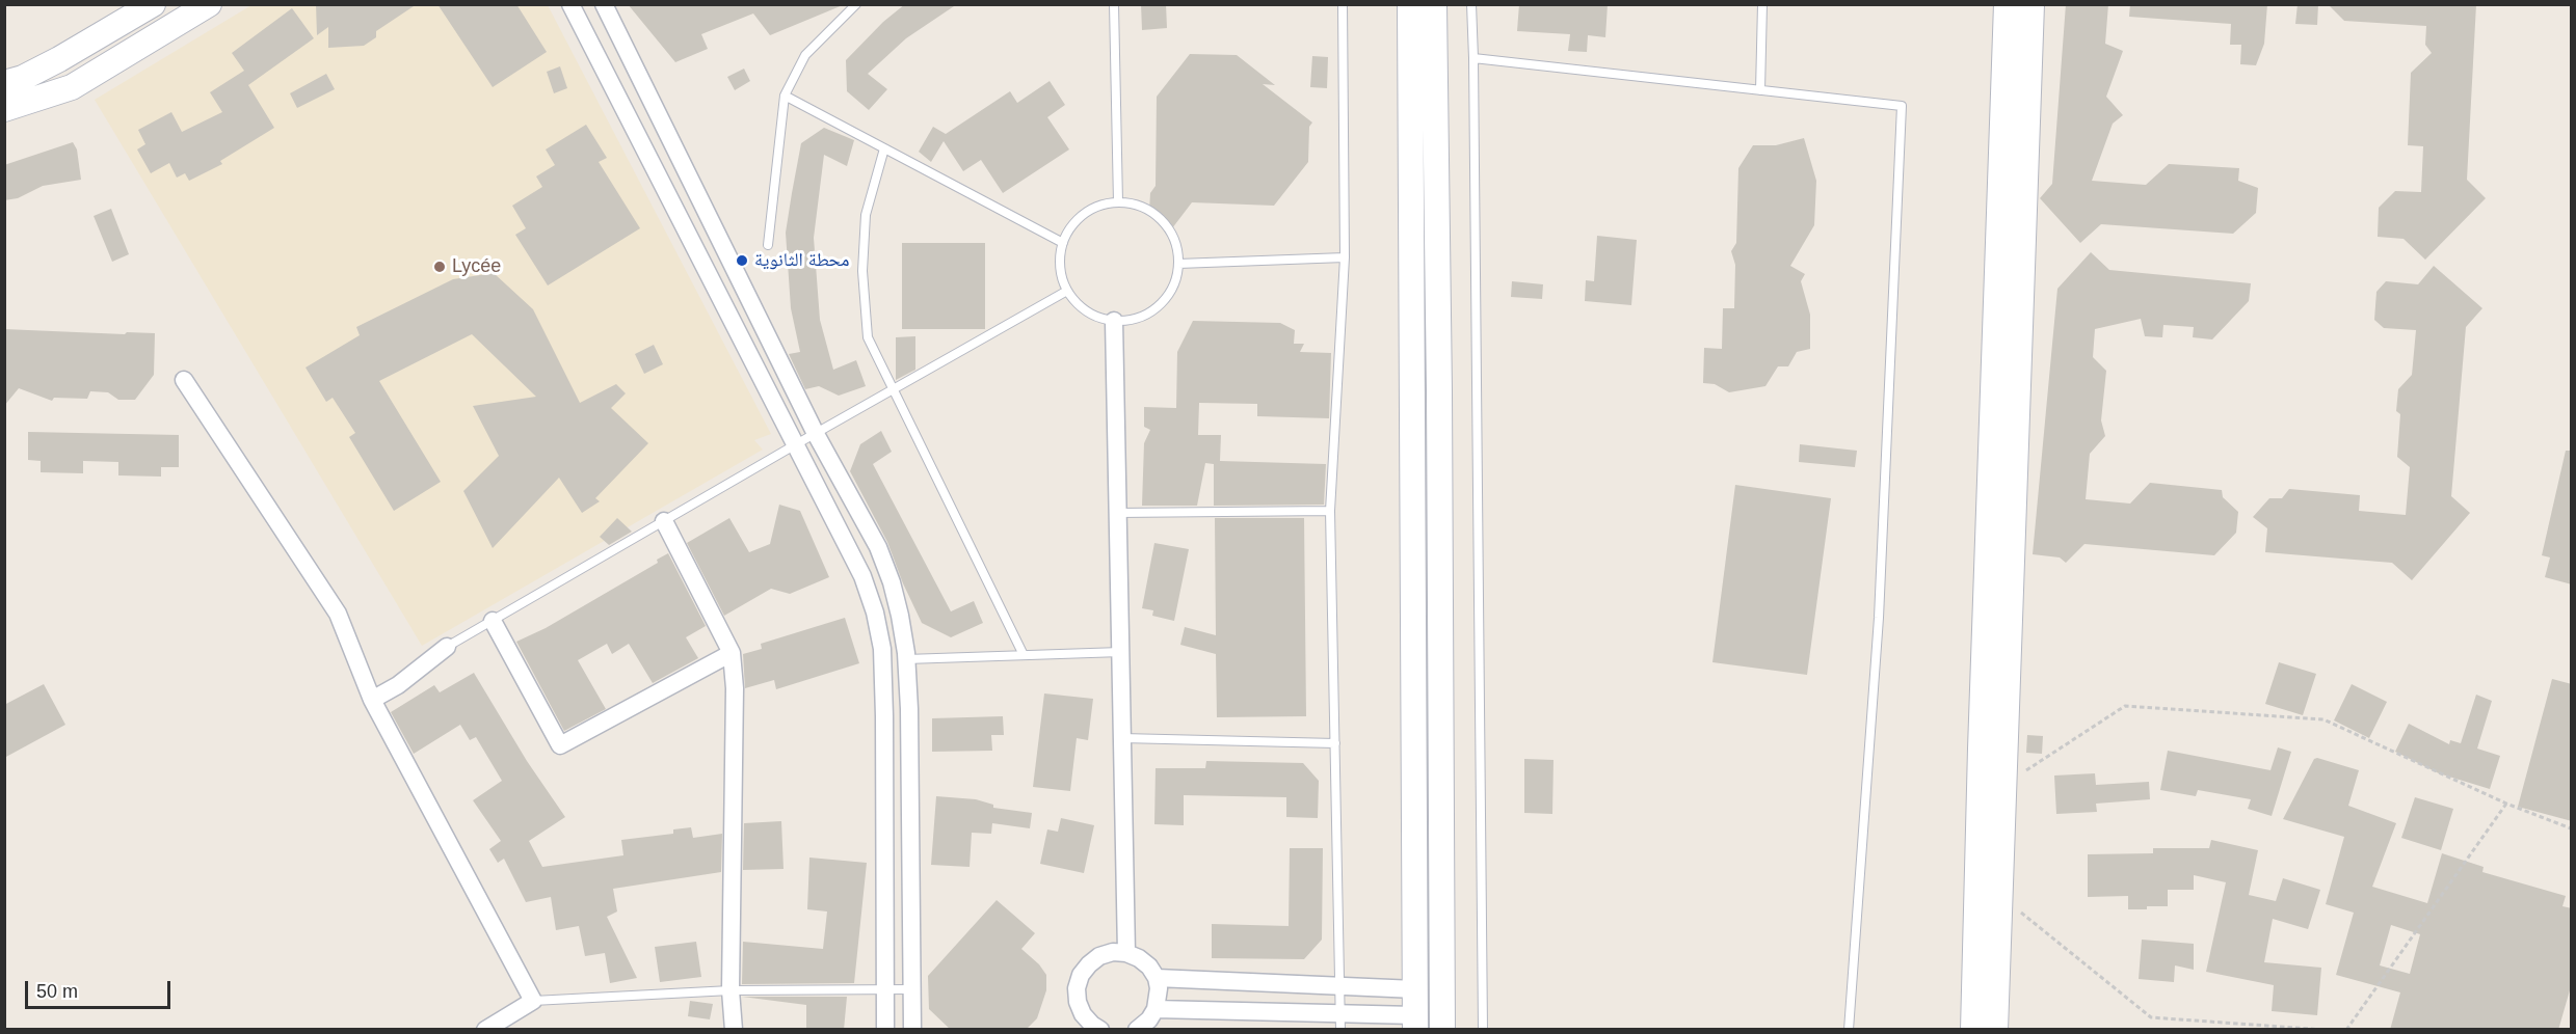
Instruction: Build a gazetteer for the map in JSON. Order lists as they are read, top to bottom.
{
  "places": ["محطة الثانوية", "Lycée"],
  "scale_bar": "50 m"
}
